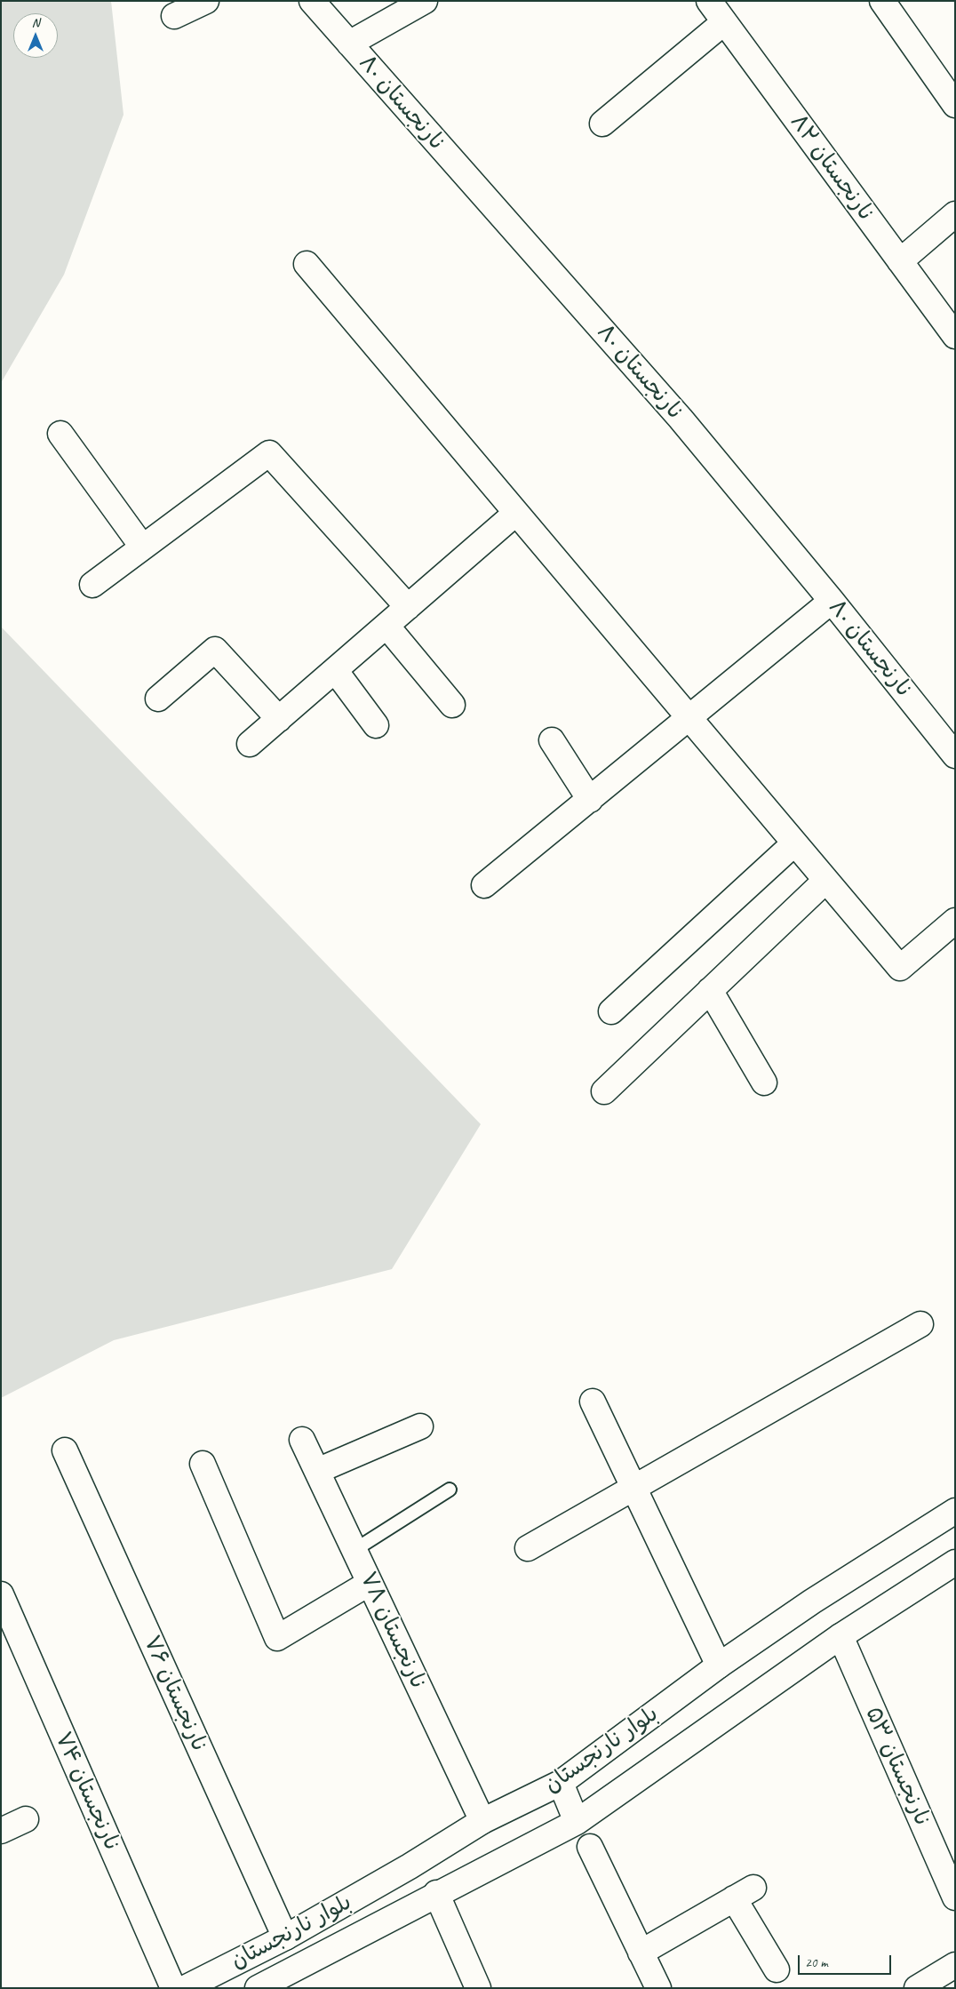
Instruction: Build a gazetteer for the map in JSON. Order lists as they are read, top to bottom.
{
  "streets": {
    "street": [
      "نارنجستان ۸۰",
      "نارنجستان ۸۲",
      "نارنجستان ۷۸",
      "نارنجستان ۷۶",
      "بلوار نارنجستان",
      "نارنجستان ۵۳",
      "نارنجستان ۷۴"
    ]
  },
  "crossings": [
    ["نارنجستان ۷۸", "بلوار نارنجستان"],
    ["نارنجستان ۷۶", "بلوار نارنجستان"],
    ["بلوار نارنجستان", "نارنجستان ۵۳"]
  ],
  "scale_bar": "20 m",
  "north": "top"
}
